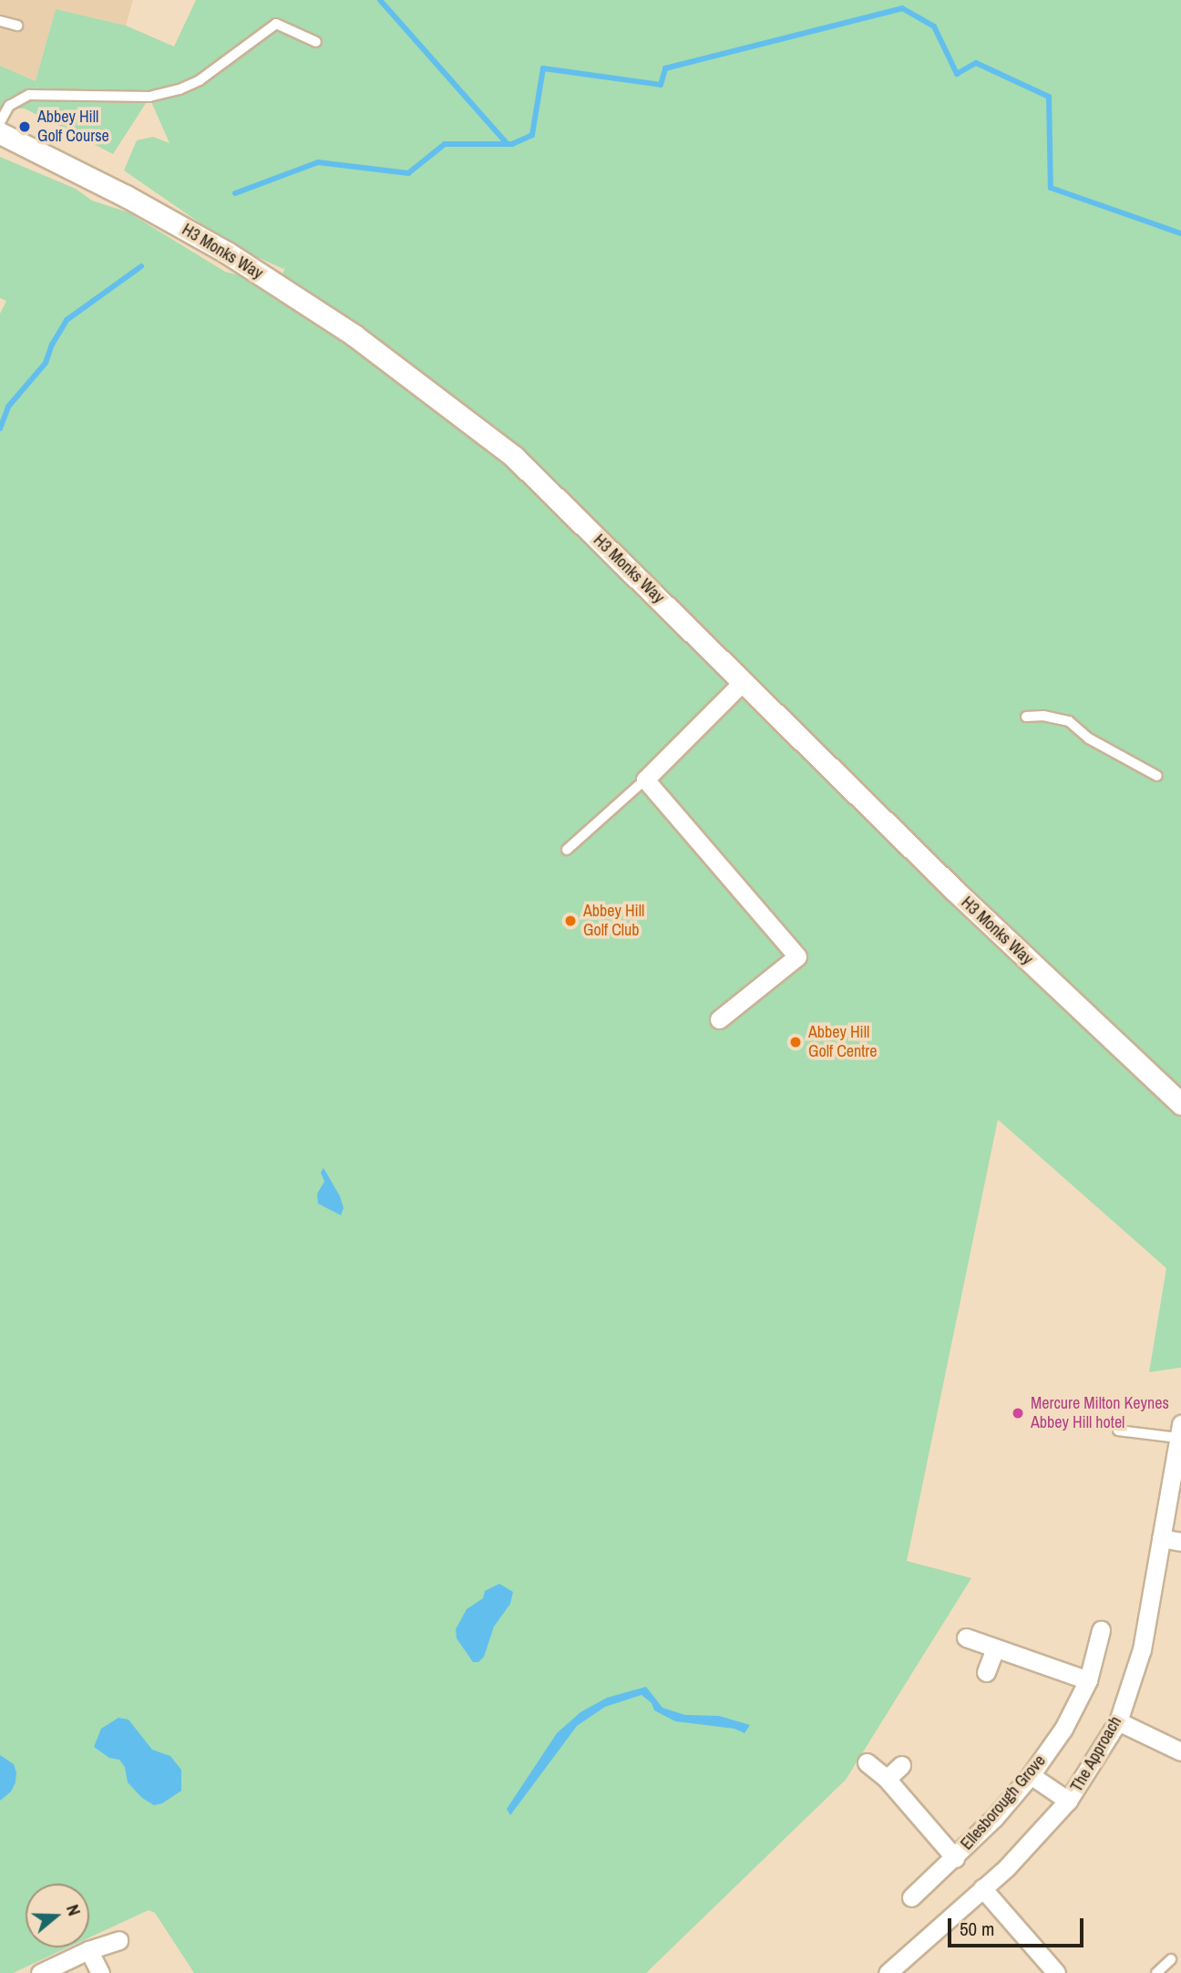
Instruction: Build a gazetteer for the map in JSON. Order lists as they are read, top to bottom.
{
  "streets": {
    "street": ["H3 Monks Way", "The Approach", "Ellesborough Grove"]
  },
  "places": [
    "Abbey Hill Golf Course",
    "Abbey Hill Golf Club",
    "Abbey Hill Golf Centre",
    "Mercure Milton Keynes Abbey Hill hotel"
  ],
  "scale_bar": "50 m",
  "north": "right"
}
